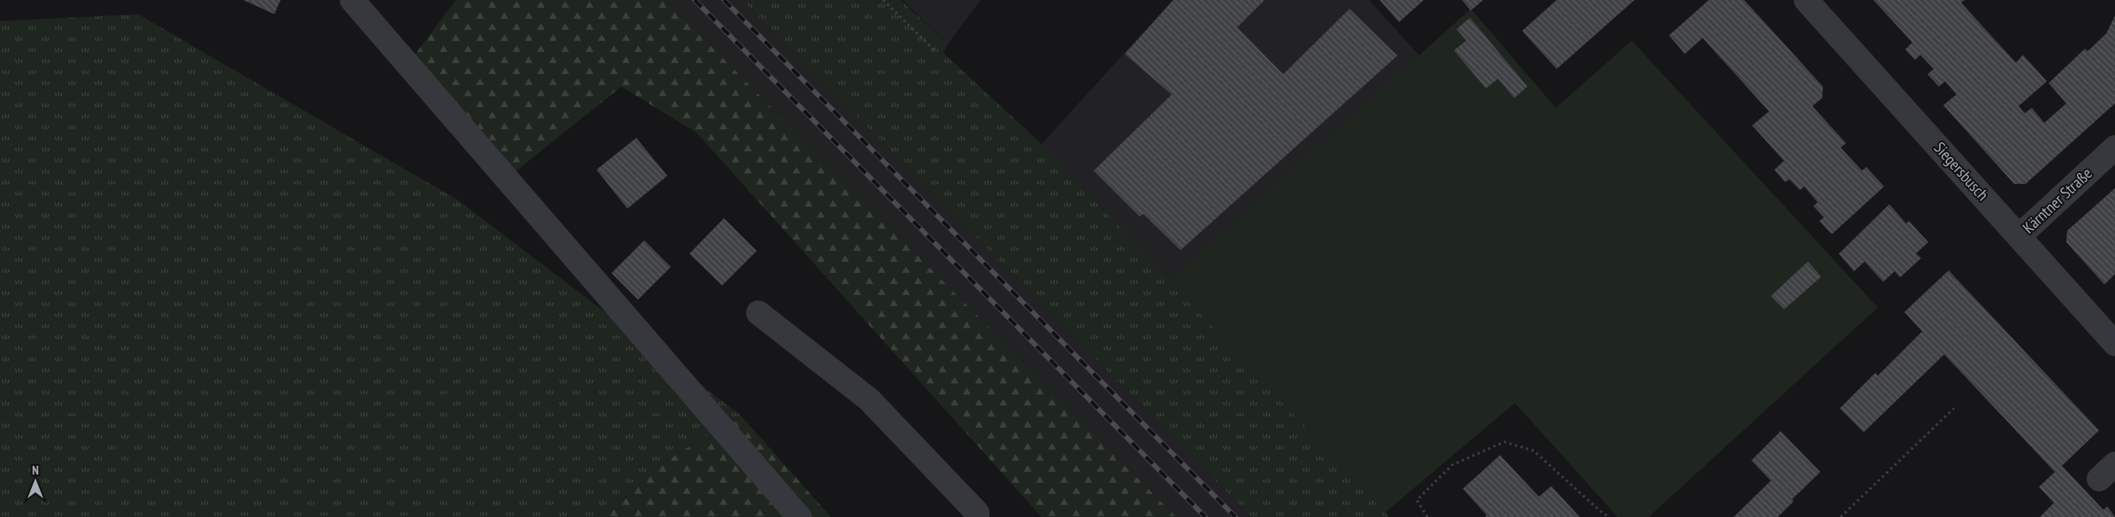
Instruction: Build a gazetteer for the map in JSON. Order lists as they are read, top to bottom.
{
  "streets": {
    "street": ["Siegersbusch", "Kärntner Straße"]
  },
  "crossings": [
    ["Siegersbusch", "Kärntner Straße"]
  ],
  "north": "top"
}
